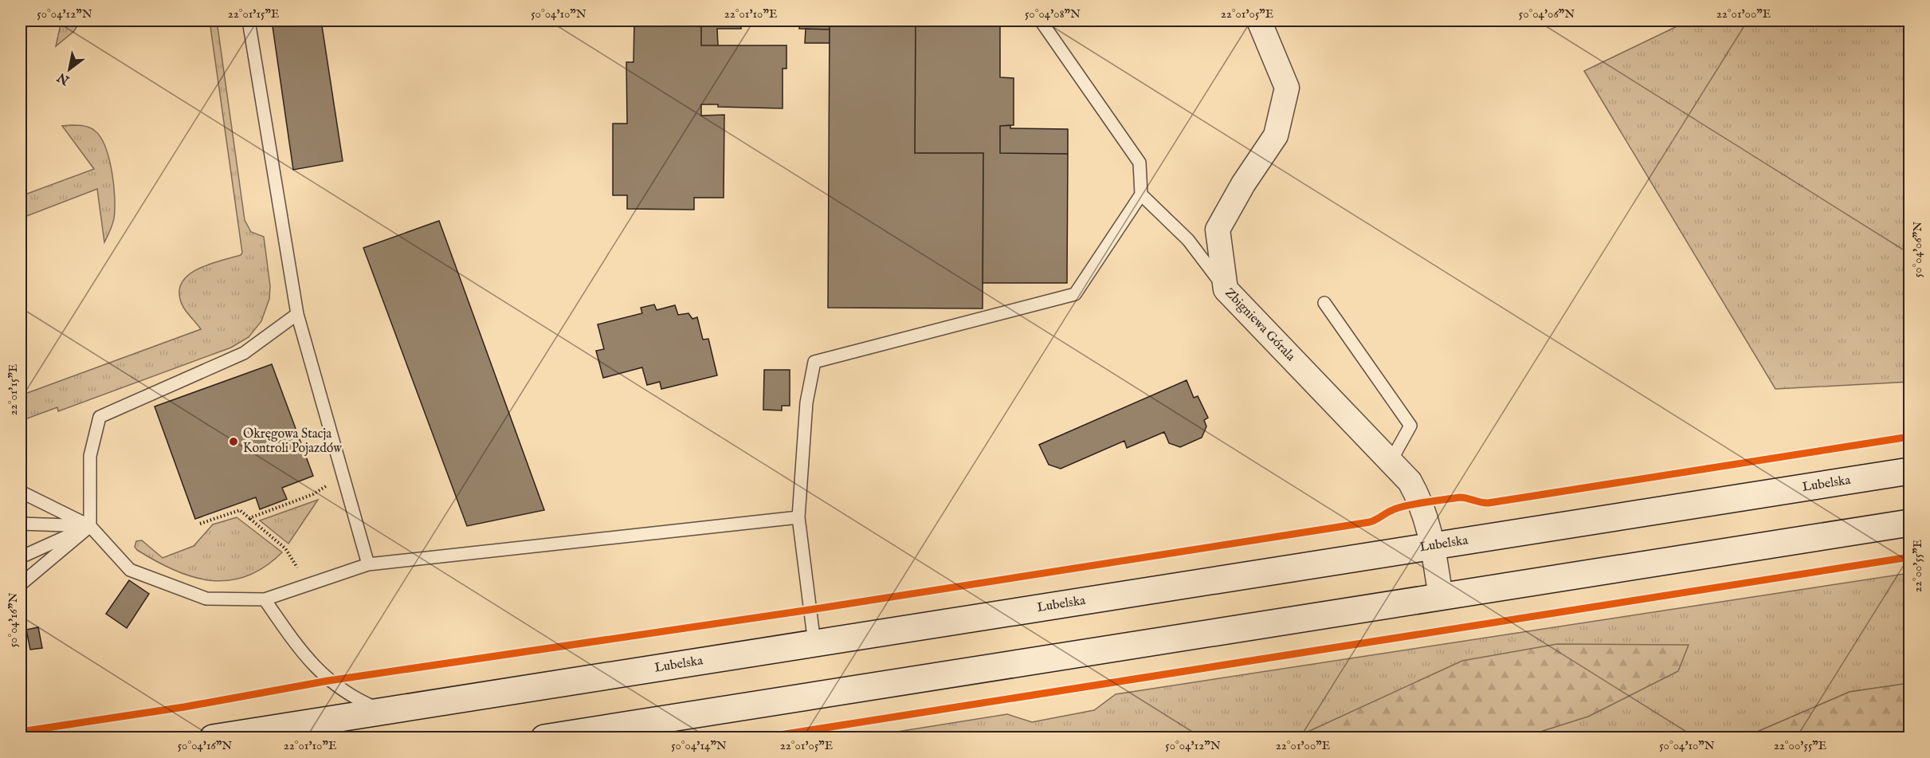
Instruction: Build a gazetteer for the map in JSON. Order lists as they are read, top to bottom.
{
  "streets": {
    "main road": ["Lubelska"],
    "street": ["Zbigniewa Górala"]
  },
  "crossings": [
    ["Zbigniewa Górala", "Lubelska"]
  ],
  "places": ["Okręgowa Stacja Kontroli Pojazdów"],
  "north": "bottom left",
  "coordinates": [
    "50°04'12\"N",
    "22°01'15\"E",
    "50°04'10\"N",
    "22°01'10\"E",
    "50°04'08\"N",
    "22°01'05\"E",
    "50°04'06\"N",
    "22°01'00\"E",
    "22°00'55\"E",
    "50°04'16\"N",
    "50°04'14\"N"
  ]
}
